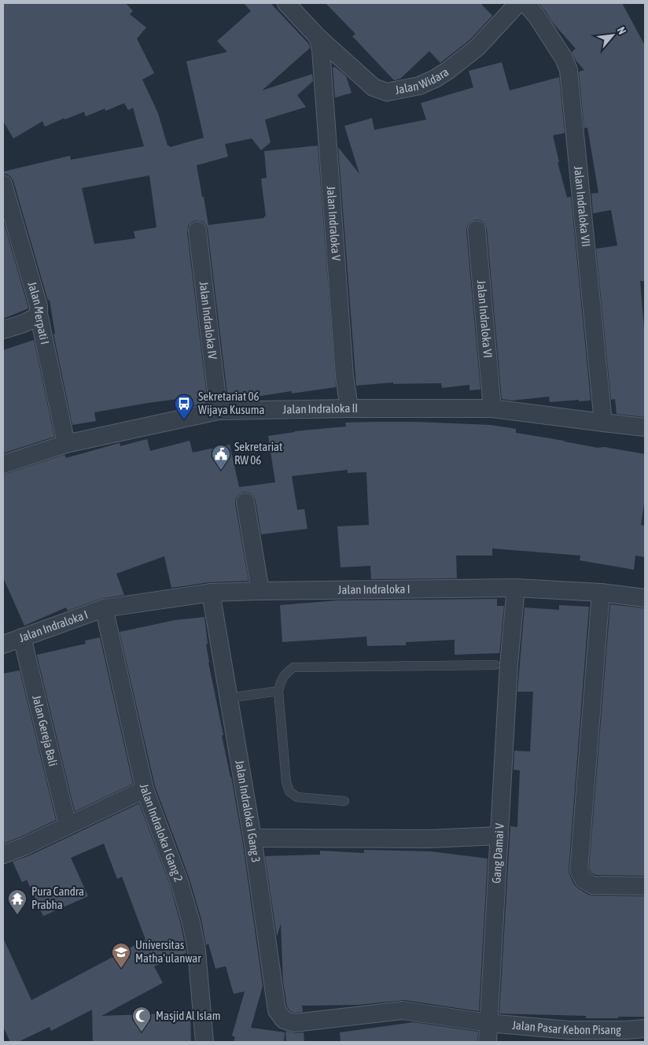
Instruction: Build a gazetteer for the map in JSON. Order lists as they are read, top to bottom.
{
  "streets": {
    "street": [
      "Jalan Widara",
      "Jalan Indraloka VII",
      "Jalan Indraloka V",
      "Jalan Merpati I",
      "Jalan Indraloka VI",
      "Jalan Indraloka IV",
      "Jalan Indraloka II",
      "Jalan Indraloka I",
      "Jalan Gereja Bali",
      "Jalan Indraloka I Gang 3",
      "Jalan Indraloka I Gang 2",
      "Gang Damai V",
      "Jalan Pasar Kebon Pisang"
    ]
  },
  "crossings": [
    ["Jalan Widara", "Jalan Indraloka V"],
    ["Jalan Indraloka VII", "Jalan Indraloka II"],
    ["Jalan Indraloka V", "Jalan Indraloka II"],
    ["Jalan Merpati I", "Jalan Indraloka II"],
    ["Jalan Indraloka VI", "Jalan Indraloka II"],
    ["Jalan Indraloka IV", "Jalan Indraloka II"],
    ["Jalan Indraloka I", "Jalan Gereja Bali"],
    ["Jalan Indraloka I", "Jalan Indraloka I Gang 3"],
    ["Jalan Indraloka I", "Jalan Indraloka I Gang 2"],
    ["Jalan Indraloka I", "Gang Damai V"],
    ["Jalan Indraloka I Gang 3", "Jalan Pasar Kebon Pisang"],
    ["Gang Damai V", "Jalan Pasar Kebon Pisang"]
  ],
  "places": {
    "bus stop": ["Sekretariat 06 Wijaya Kusuma"],
    "public building": ["Sekretariat RW 06"],
    "temple": ["Pura Candra Prabha"],
    "school or university": ["Universitas Matha'ulanwar"],
    "mosque": ["Masjid Al Islam"]
  },
  "north": "top right"
}
